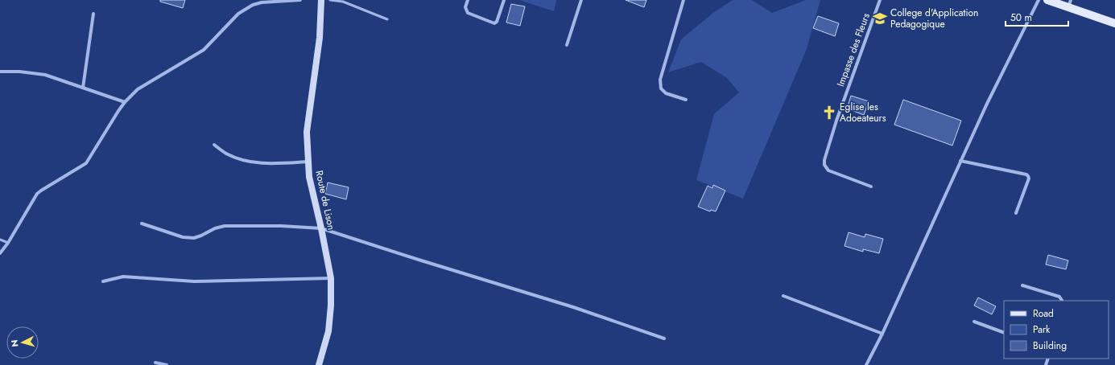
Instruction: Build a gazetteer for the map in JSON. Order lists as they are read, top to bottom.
{
  "streets": {
    "street": ["Impasse des Fleurs", "Route de Lison"]
  },
  "places": {
    "school or university": ["College d'Application Pedagogique"],
    "church": ["Eglise les Adoeateurs"]
  },
  "legend": ["Road", "Park", "Building"],
  "scale_bar": "50 m",
  "north": "left"
}
